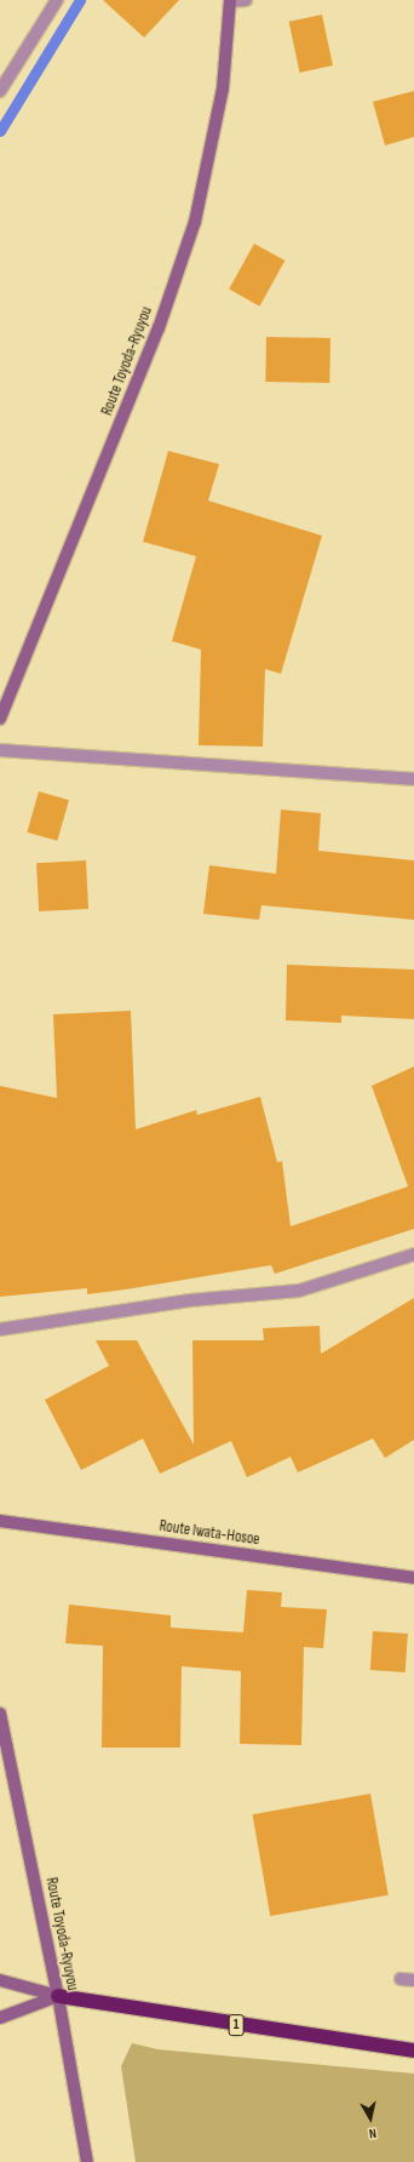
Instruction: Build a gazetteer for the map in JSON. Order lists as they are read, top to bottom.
{
  "streets": {
    "highway": ["1"],
    "main road": ["Route Toyoda-Ryuyou", "Route Iwata-Hosoe"]
  },
  "crossings": [
    ["Route Toyoda-Ryuyou", "1"]
  ],
  "north": "bottom"
}
